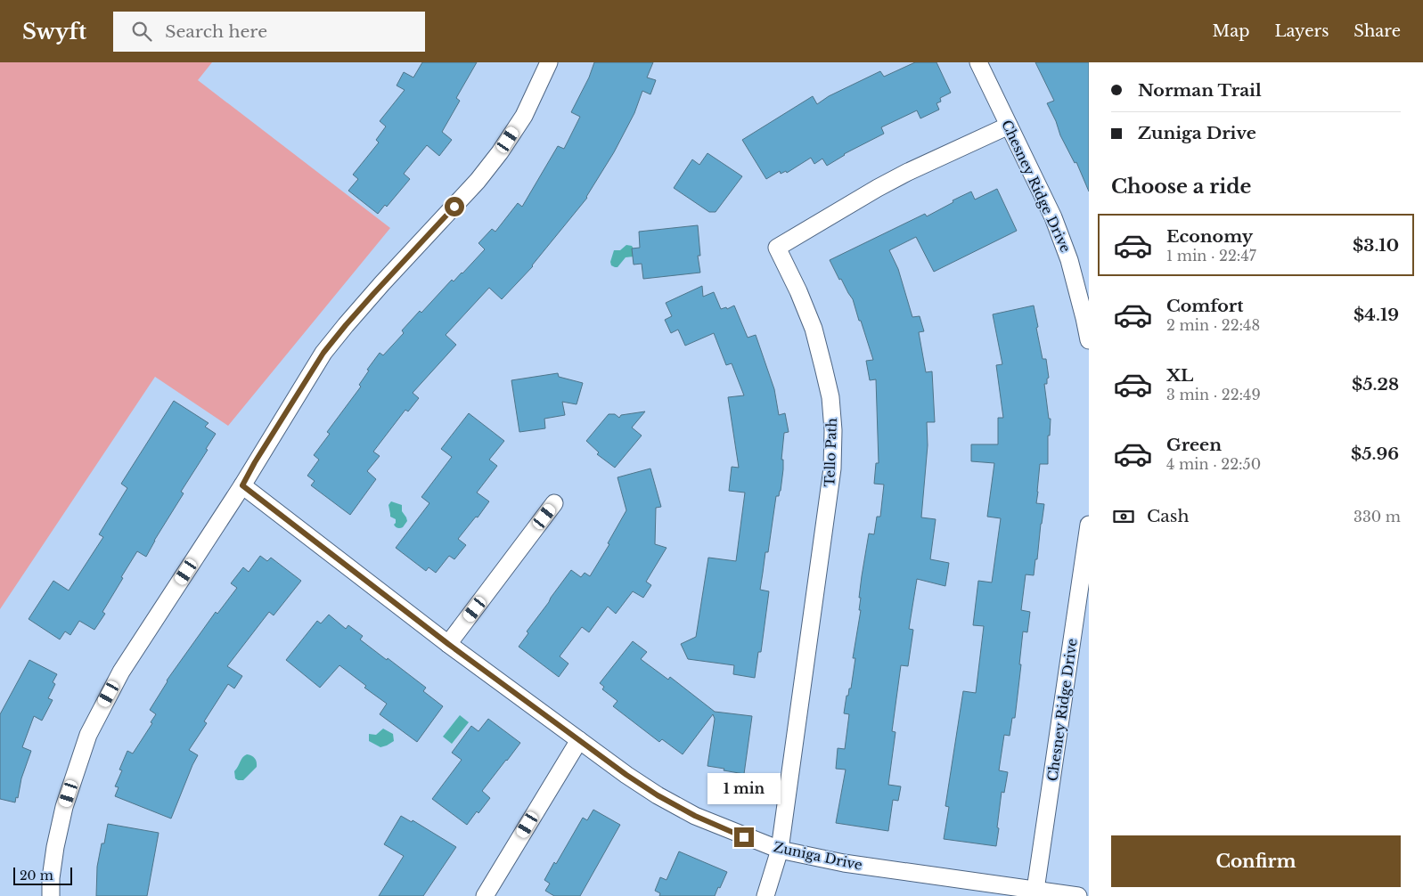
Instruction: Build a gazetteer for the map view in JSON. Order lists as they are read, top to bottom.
{
  "streets": {
    "street": ["Chesney Ridge Drive", "Tello Path", "Zuniga Drive"]
  },
  "crossings": [
    ["Chesney Ridge Drive", "Tello Path"],
    ["Chesney Ridge Drive", "Zuniga Drive"],
    ["Tello Path", "Zuniga Drive"]
  ],
  "scale_bar": "20 m",
  "page": {
    "header": "Swyft",
    "search": "Search here",
    "nav": ["Map", "Layers", "Share"],
    "banner": ["Norman Trail", "Zuniga Drive"],
    "heading": "Choose a ride",
    "list": [
      {
        "name": "Economy",
        "note": "1 min · 22:47",
        "value": "$3.10"
      },
      {
        "name": "Comfort",
        "note": "2 min · 22:48",
        "value": "$4.19"
      },
      {
        "name": "XL",
        "note": "3 min · 22:49",
        "value": "$5.28"
      },
      {
        "name": "Green",
        "note": "4 min · 22:50",
        "value": "$5.96"
      }
    ],
    "pay": ["Cash", "330 m"],
    "bubble": "1 min",
    "buttons": "Confirm",
    "scale": "20 m"
  }
}
